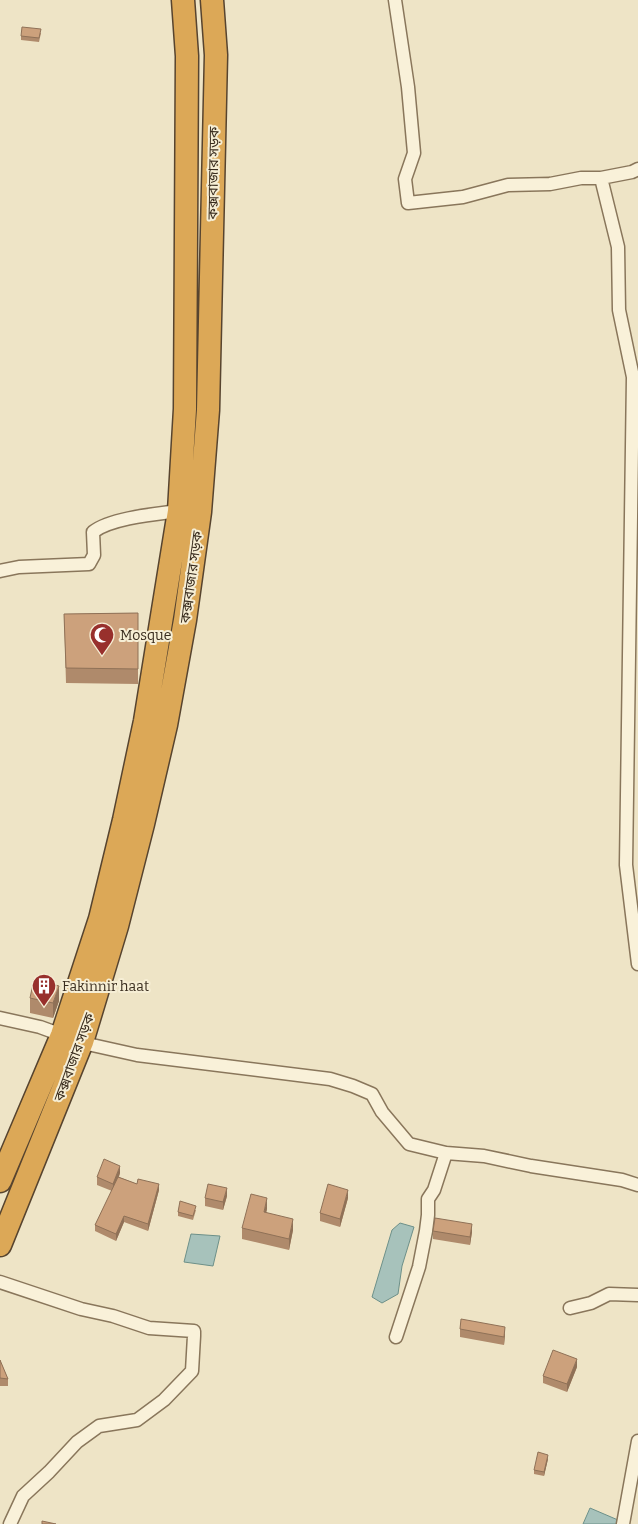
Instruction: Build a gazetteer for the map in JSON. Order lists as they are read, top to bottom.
{
  "streets": {
    "highway": ["কক্সবাজার সড়ক"]
  },
  "places": {
    "mosque": ["Mosque"],
    "building": ["Fakinnir haat"]
  }
}
